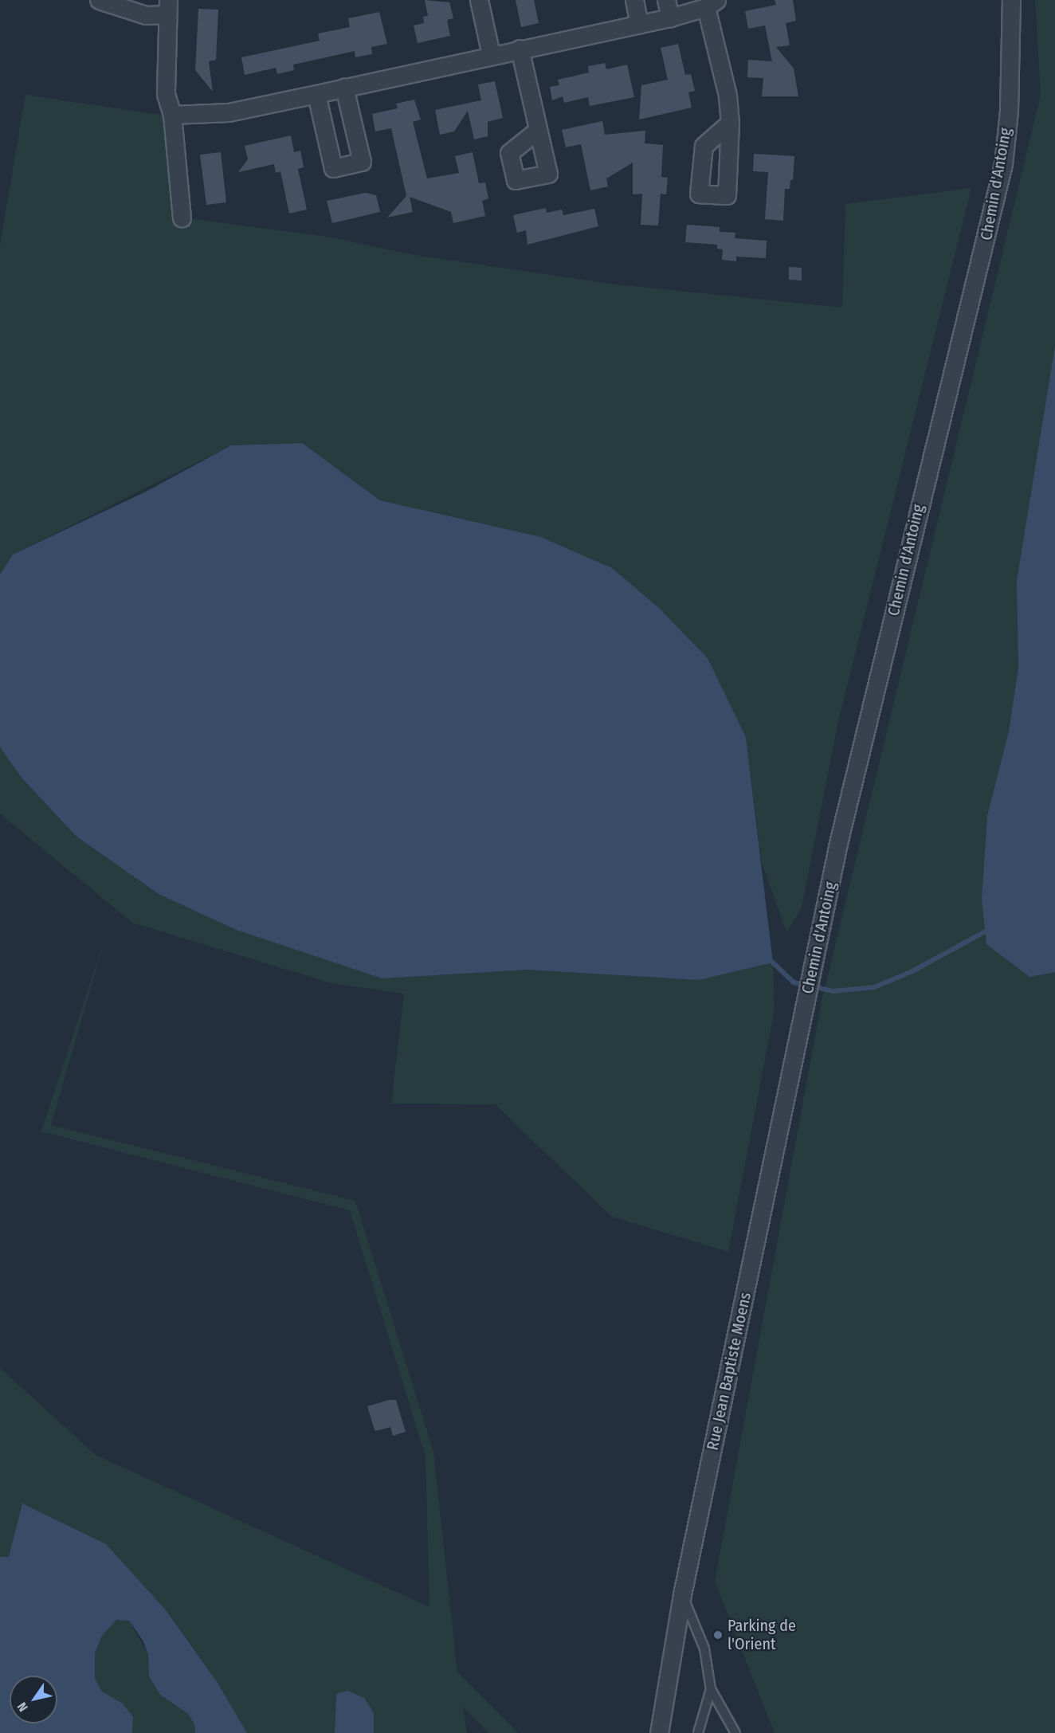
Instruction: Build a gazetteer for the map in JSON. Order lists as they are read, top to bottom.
{
  "streets": {
    "street": ["Chemin d'Antoing", "Rue Jean Baptiste Moens"]
  },
  "crossings": [
    ["Chemin d'Antoing", "Rue Jean Baptiste Moens"]
  ],
  "places": ["Parking de l'Orient"],
  "north": "bottom left"
}
